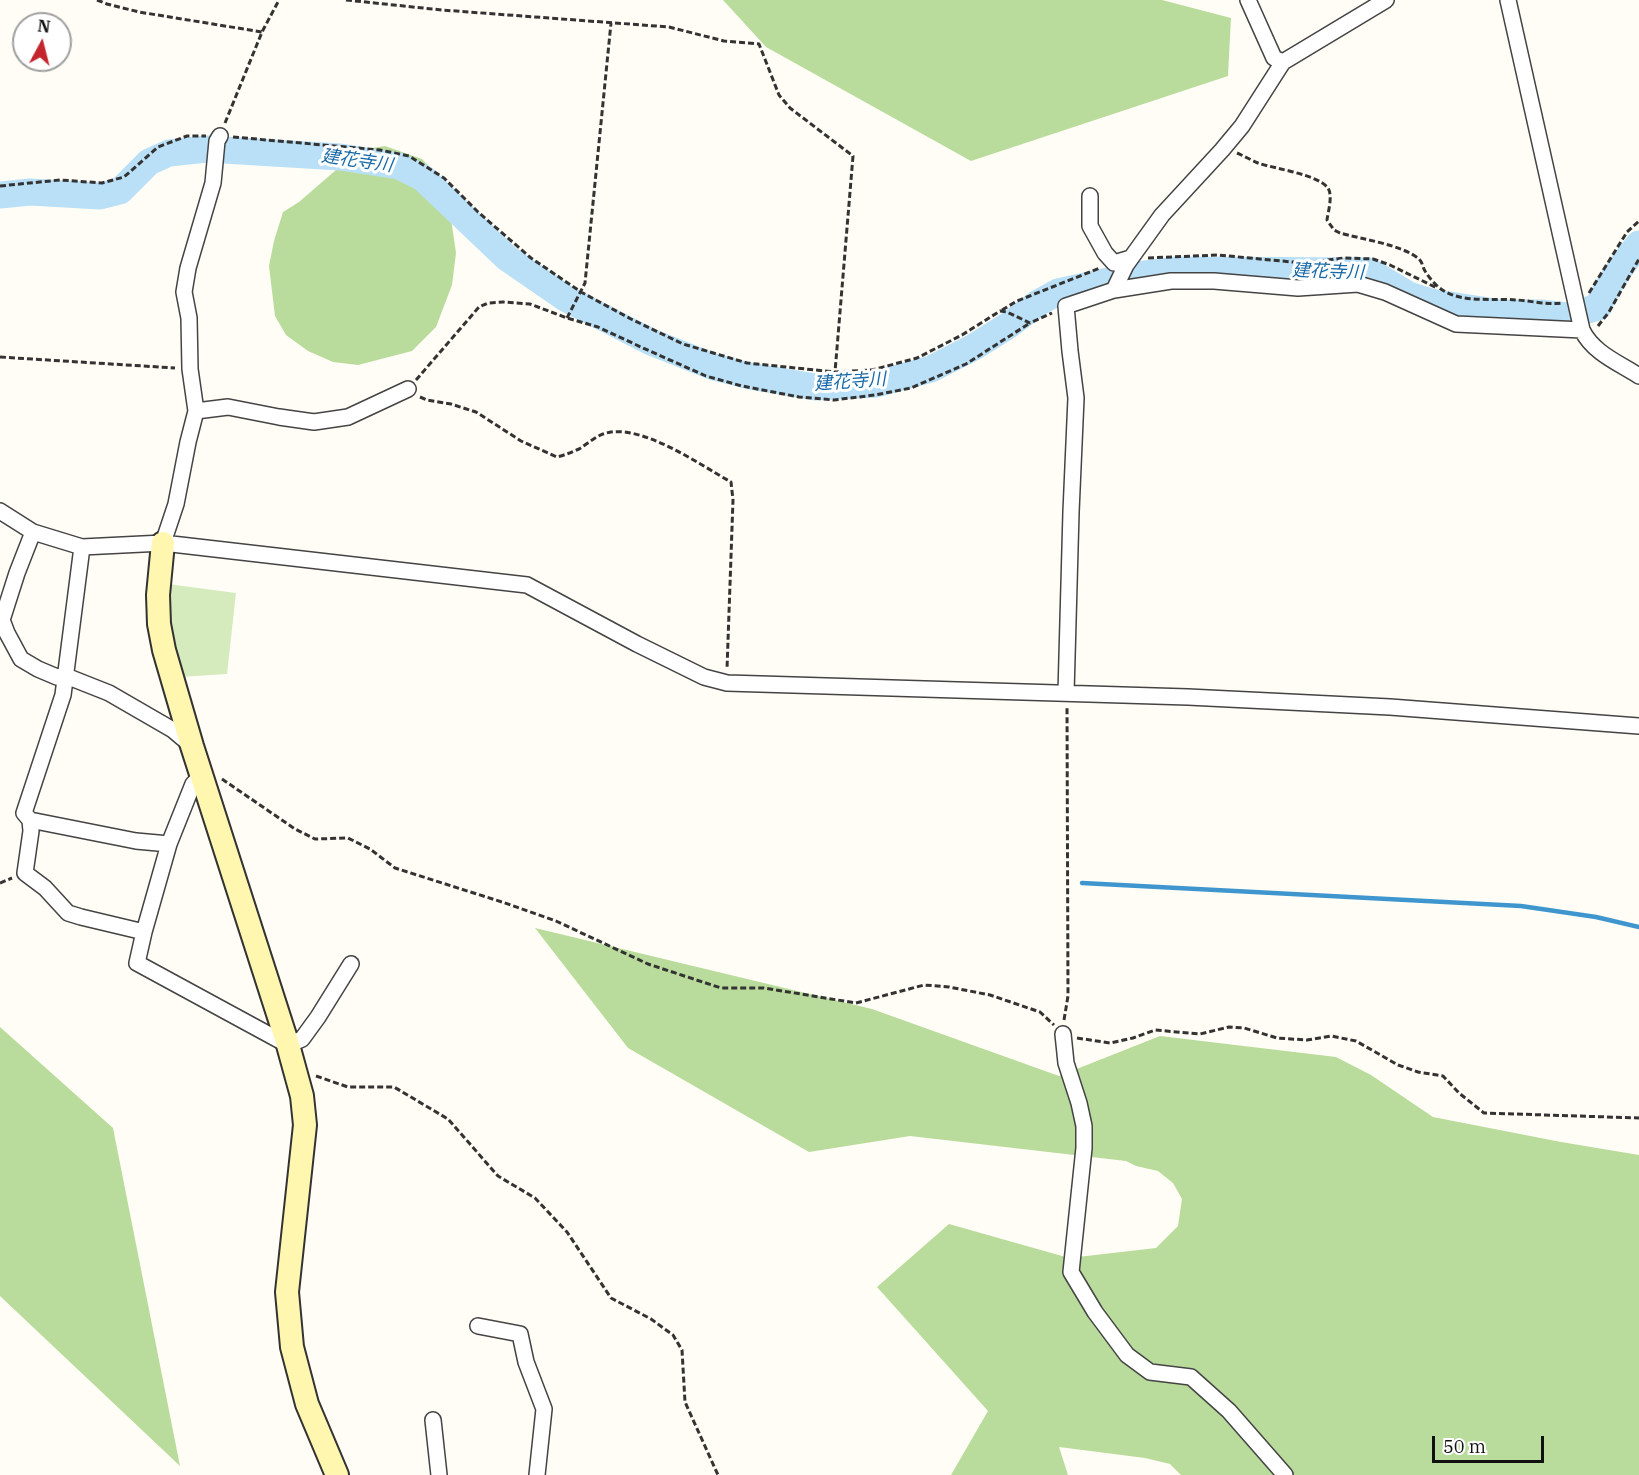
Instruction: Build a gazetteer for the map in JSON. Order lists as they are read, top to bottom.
{
  "water": ["建花寺川"],
  "scale_bar": "50 m",
  "north": "top"
}
